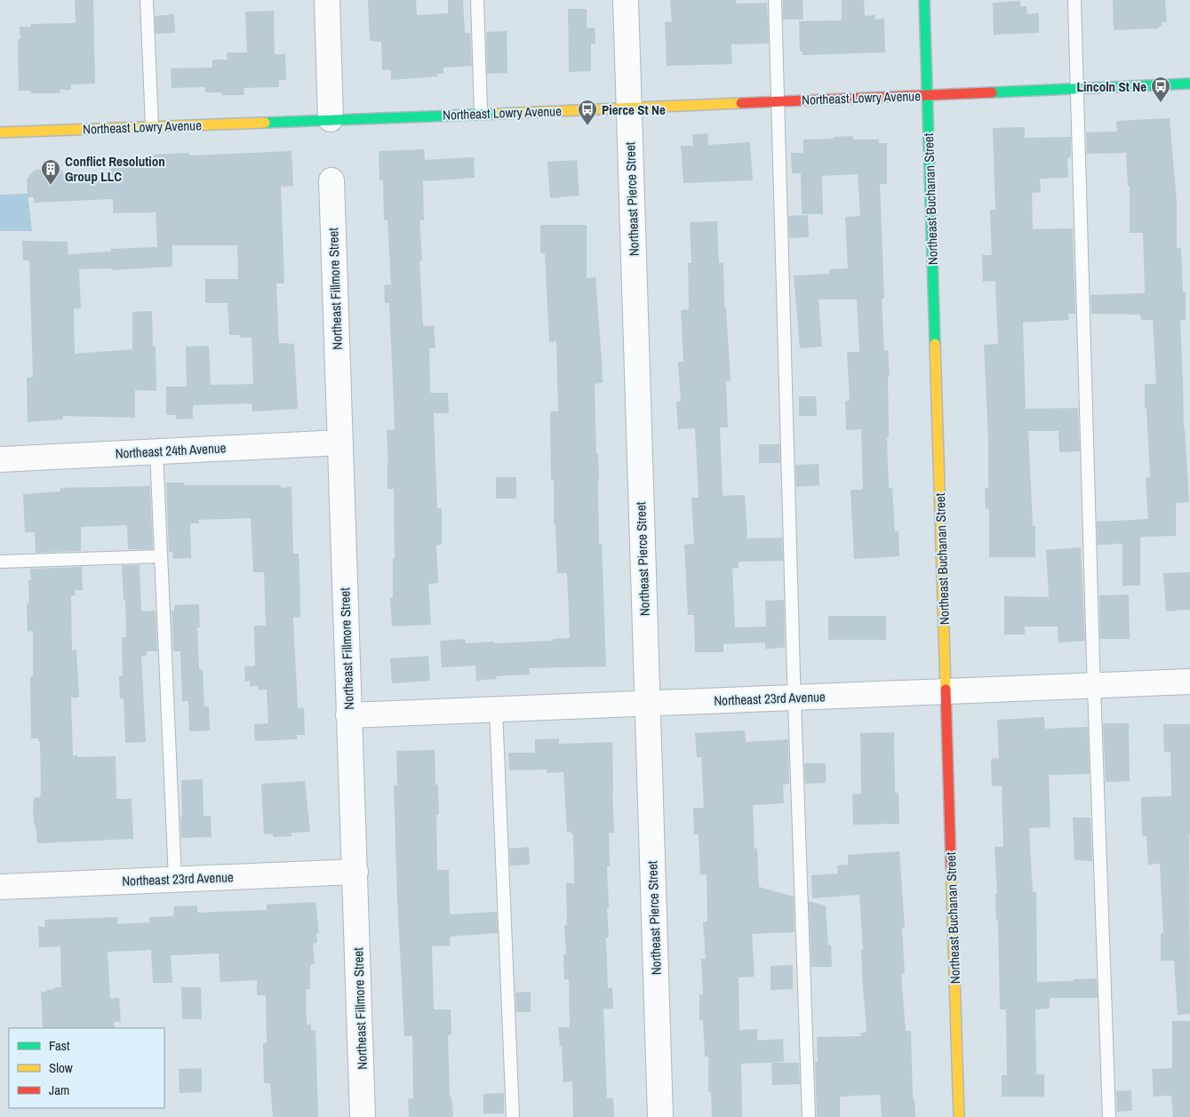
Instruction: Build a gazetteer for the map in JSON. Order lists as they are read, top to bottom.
{
  "streets": {
    "main road": ["Northeast Lowry Avenue", "Northeast Buchanan Street"],
    "street": [
      "Northeast Pierce Street",
      "Northeast Fillmore Street",
      "Northeast 24th Avenue",
      "Northeast 23rd Avenue"
    ]
  },
  "crossings": [
    ["Northeast Lowry Avenue", "Northeast Pierce Street"],
    ["Northeast Lowry Avenue", "Northeast Buchanan Street"],
    ["Northeast Pierce Street", "Northeast 23rd Avenue"],
    ["Northeast Buchanan Street", "Northeast 23rd Avenue"],
    ["Northeast Fillmore Street", "Northeast 24th Avenue"],
    ["Northeast Fillmore Street", "Northeast 23rd Avenue"]
  ],
  "places": {
    "bus stop": ["Lincoln St Ne", "Pierce St Ne"],
    "building": ["Conflict Resolution Group LLC"]
  },
  "legend": ["Fast", "Slow", "Jam"]
}
